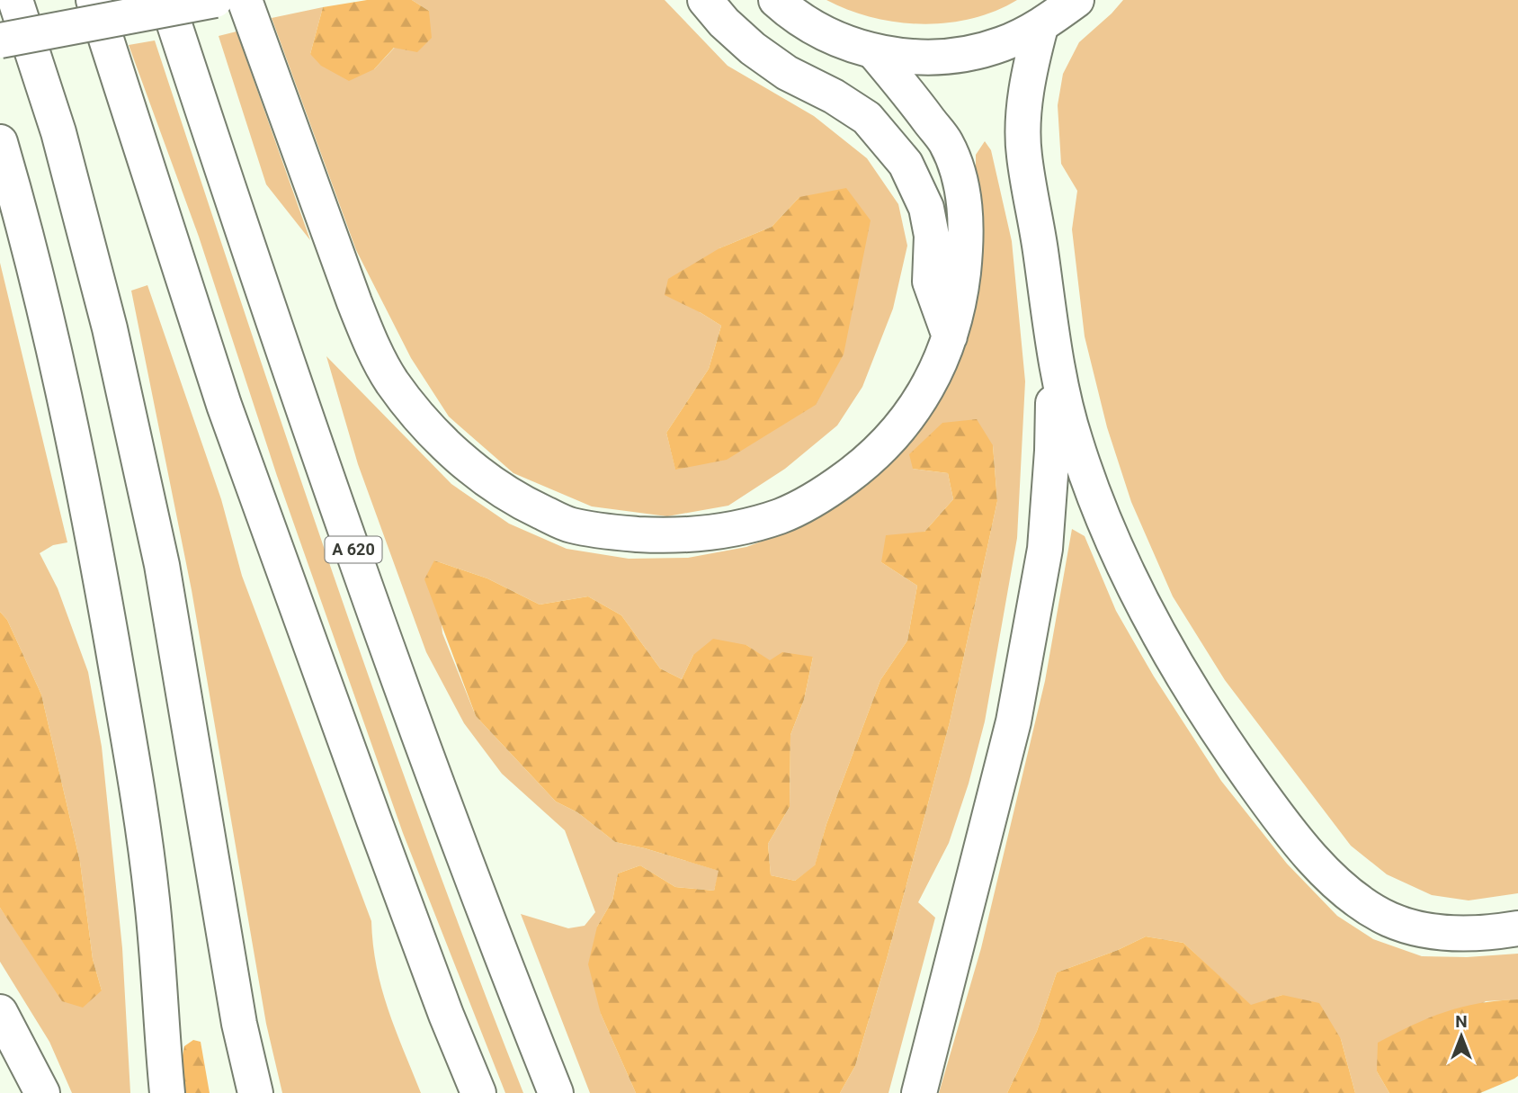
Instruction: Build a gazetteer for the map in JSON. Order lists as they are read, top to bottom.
{
  "streets": {
    "highway": ["A 620"]
  },
  "north": "top"
}
